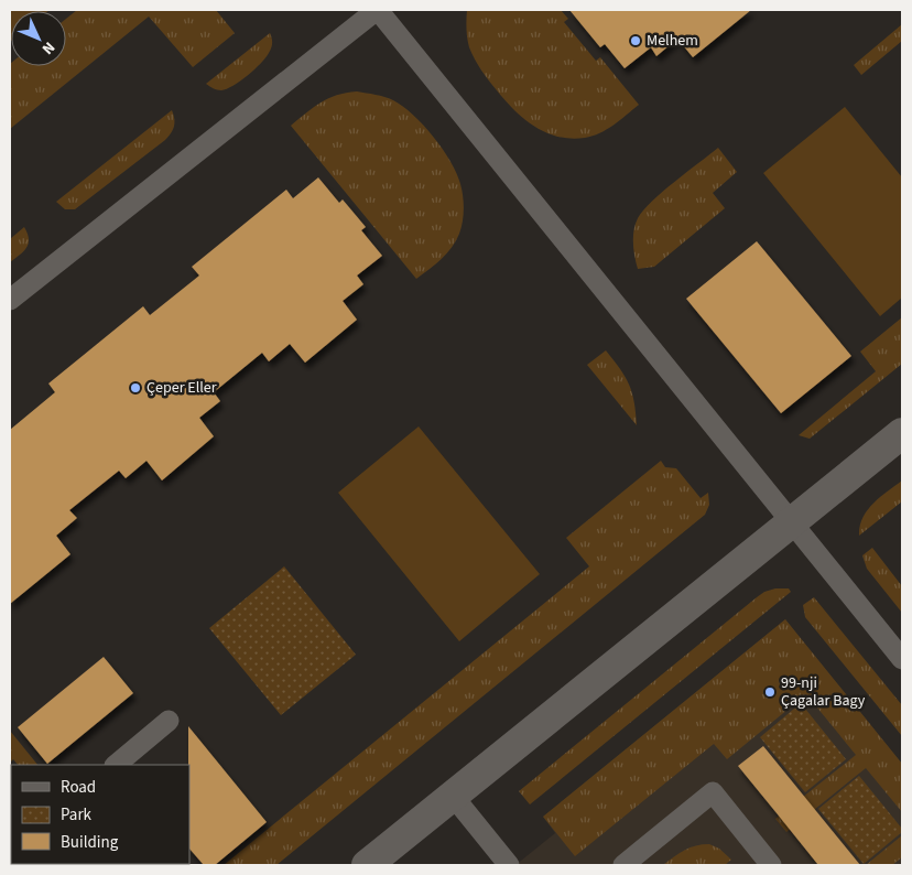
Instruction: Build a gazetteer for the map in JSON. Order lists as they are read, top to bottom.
{
  "places": ["Melhem", "Çeper Eller", "99-nji Çagalar Bagy"],
  "legend": ["Road", "Park", "Building"],
  "north": "bottom right"
}
